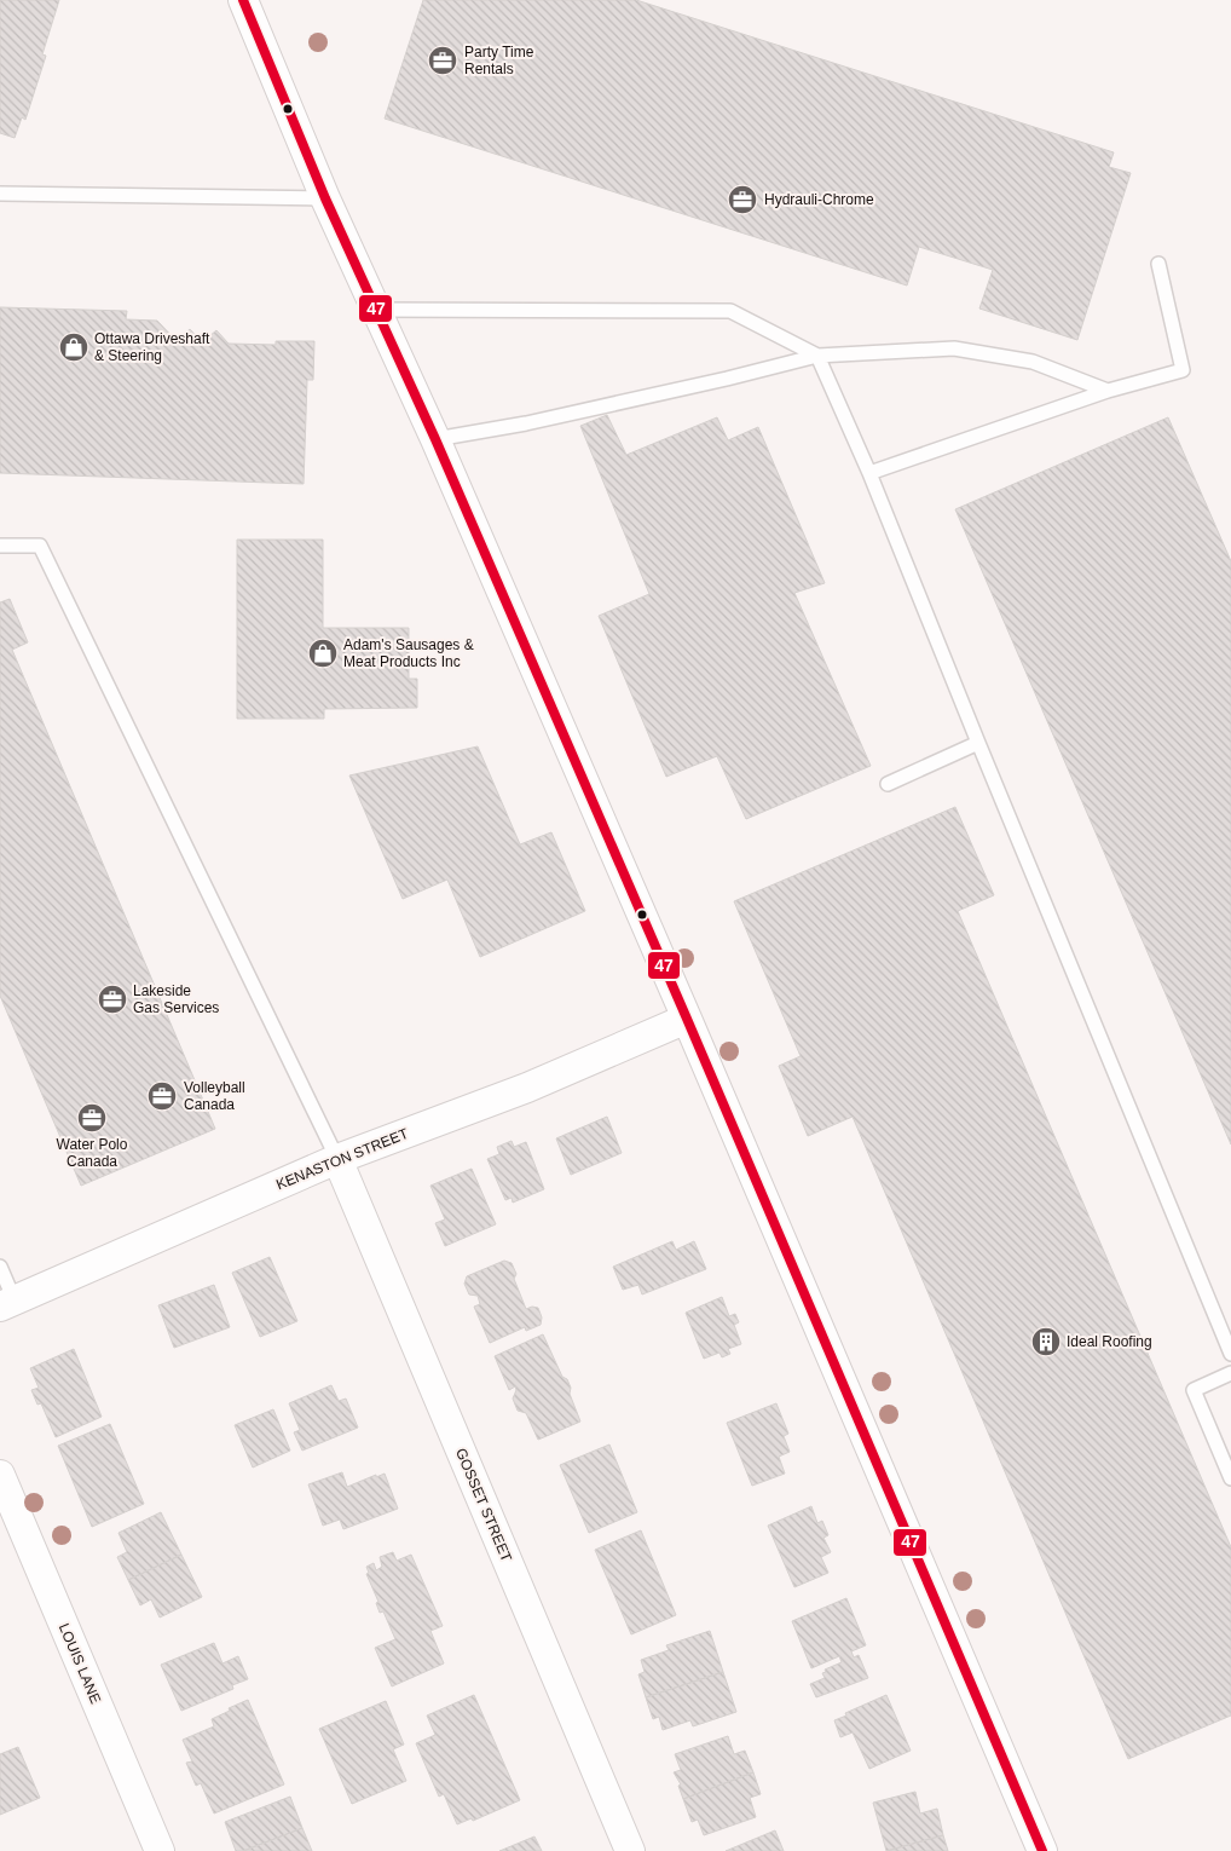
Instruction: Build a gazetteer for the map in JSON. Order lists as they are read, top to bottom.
{
  "streets": {
    "street": ["KENASTON STREET", "GOSSET STREET", "LOUIS LANE"]
  },
  "crossings": [
    ["KENASTON STREET", "GOSSET STREET"]
  ],
  "places": {
    "office": [
      "Party Time Rentals",
      "Hydrauli-Chrome",
      "Lakeside Gas Services",
      "Volleyball Canada",
      "Water Polo Canada"
    ],
    "shop": ["Ottawa Driveshaft & Steering", "Adam's Sausages & Meat Products Inc"],
    "building": ["Ideal Roofing"]
  },
  "lines": ["transit line 47"]
}
